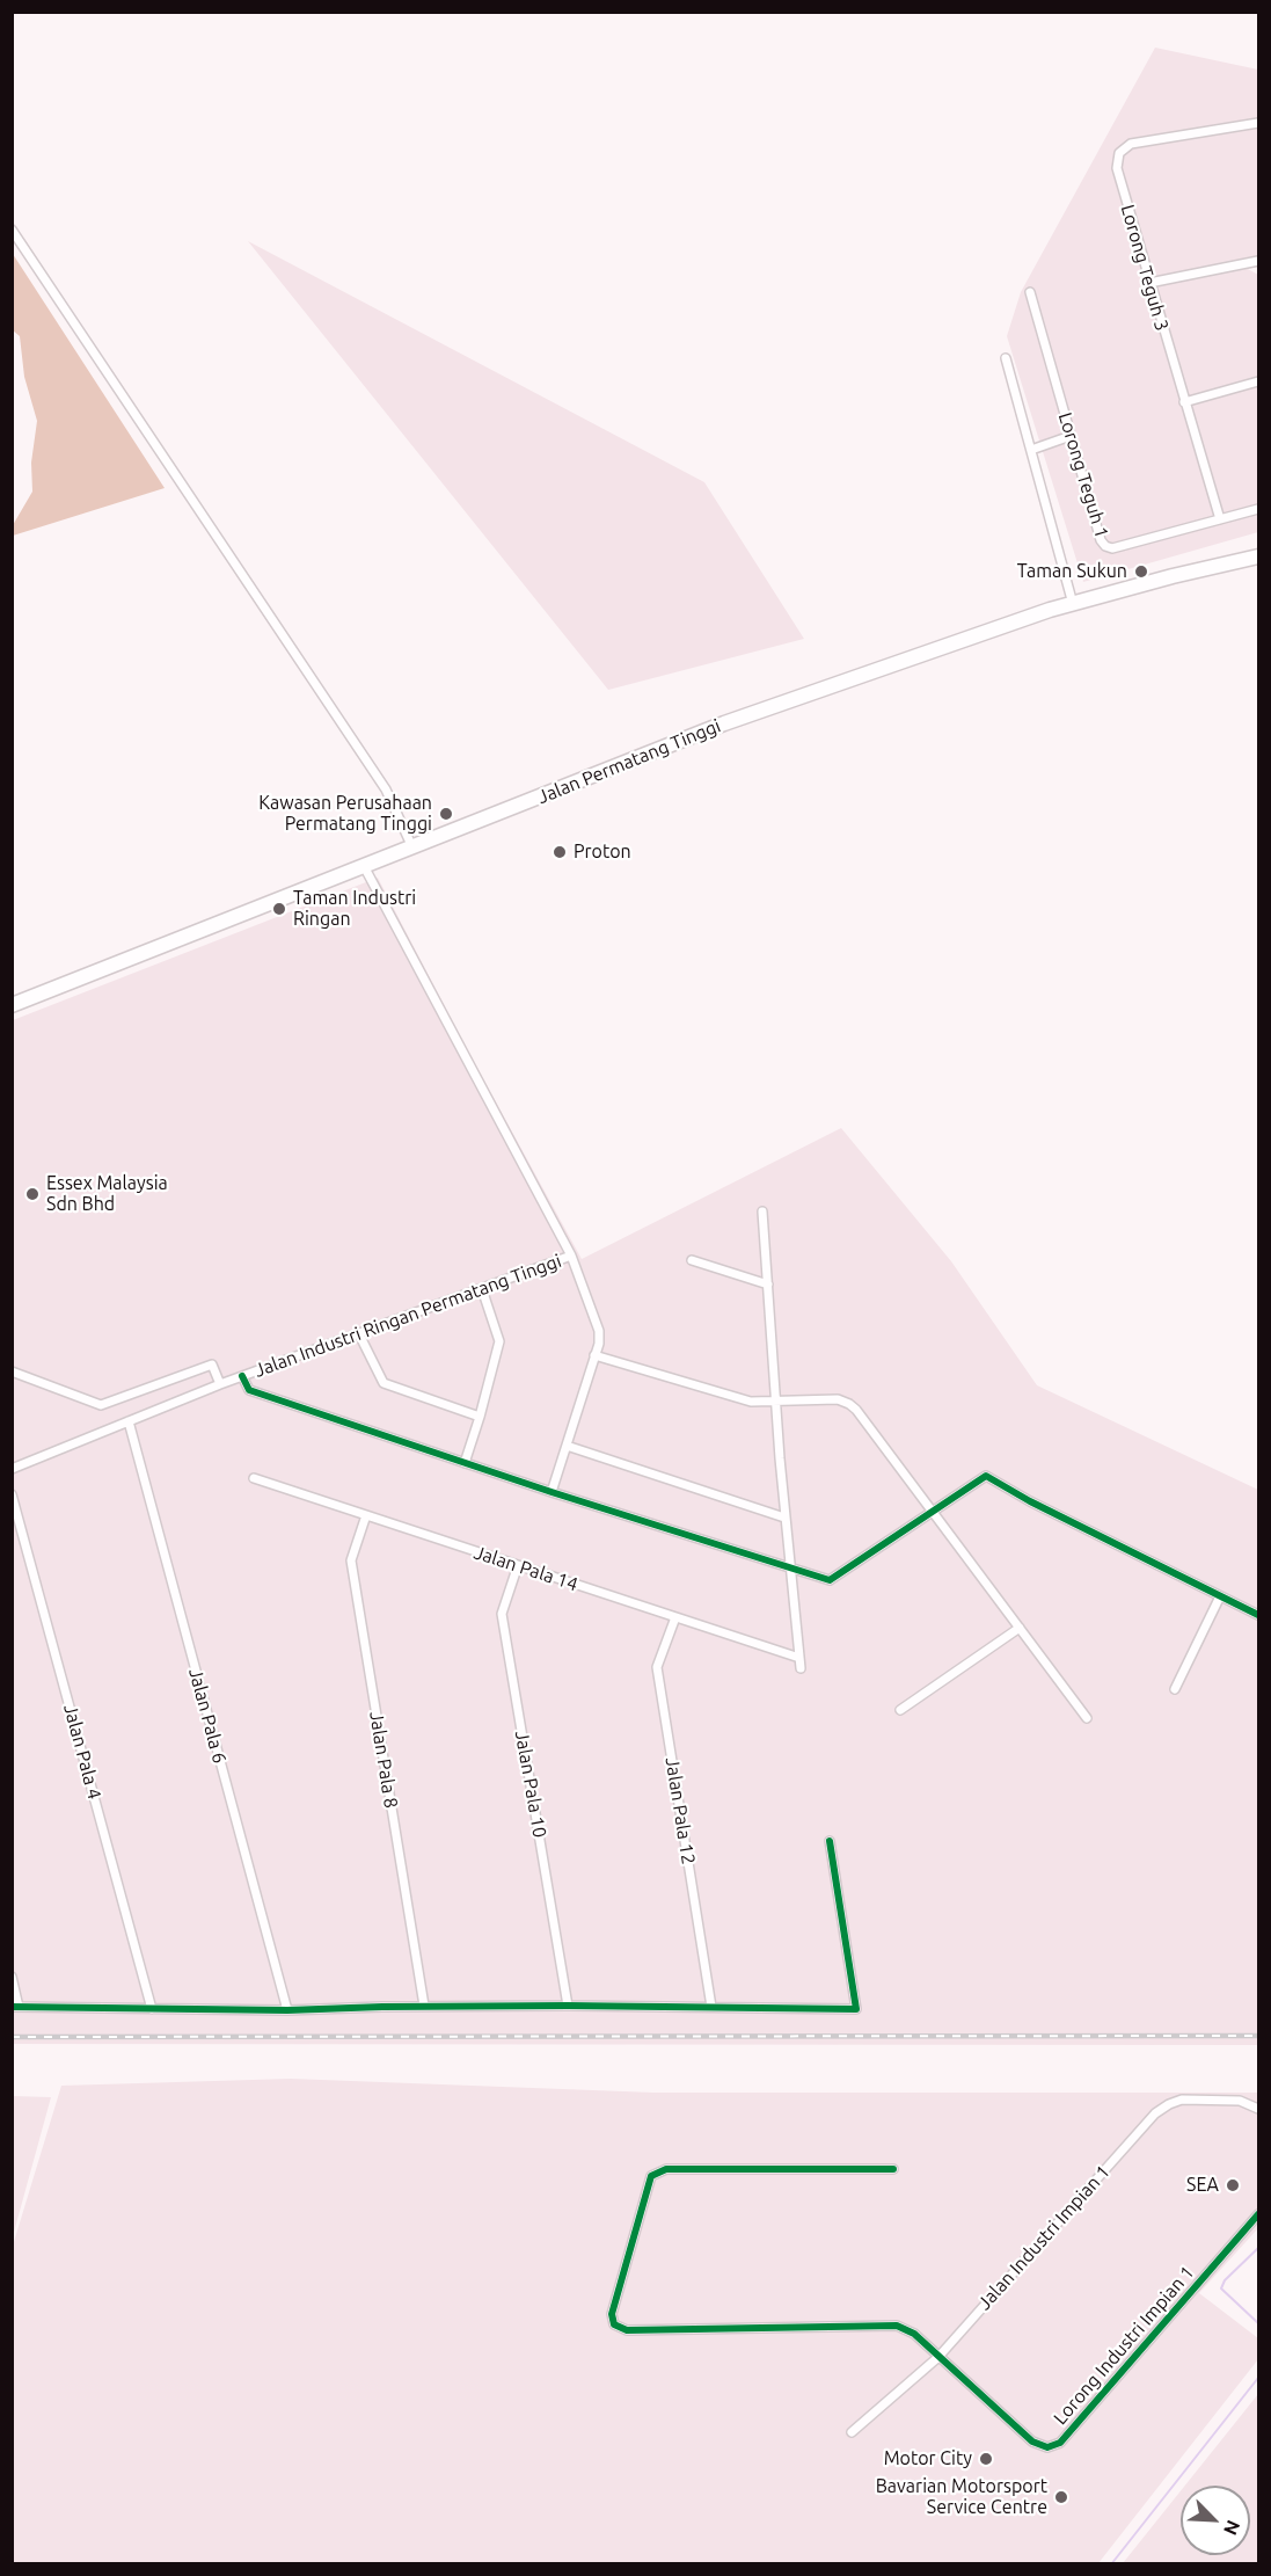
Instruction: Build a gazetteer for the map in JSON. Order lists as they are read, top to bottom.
{
  "streets": {
    "highway": ["Jalan Permatang Tinggi"],
    "street": [
      "Lorong Teguh 3",
      "Lorong Teguh 1",
      "Jalan Industri Ringan Permatang Tinggi",
      "Jalan Pala 14",
      "Jalan Pala 6",
      "Jalan Pala 4",
      "Jalan Pala 8",
      "Jalan Pala 10",
      "Jalan Pala 12",
      "Jalan Industri Impian 1",
      "Lorong Industri Impian 1"
    ]
  },
  "crossings": [
    ["Lorong Teguh 3", "Lorong Teguh 1"],
    ["Jalan Industri Ringan Permatang Tinggi", "Jalan Pala 6"],
    ["Jalan Pala 14", "Jalan Pala 8"],
    ["Jalan Pala 14", "Jalan Pala 10"],
    ["Jalan Pala 14", "Jalan Pala 12"],
    ["Jalan Industri Impian 1", "Lorong Industri Impian 1"]
  ],
  "places": [
    "Taman Sukun",
    "Kawasan Perusahaan Permatang Tinggi",
    "Proton",
    "Taman Industri Ringan",
    "Essex Malaysia Sdn Bhd",
    "SEA",
    "Motor City",
    "Bavarian Motorsport Service Centre"
  ],
  "north": "bottom right"
}
